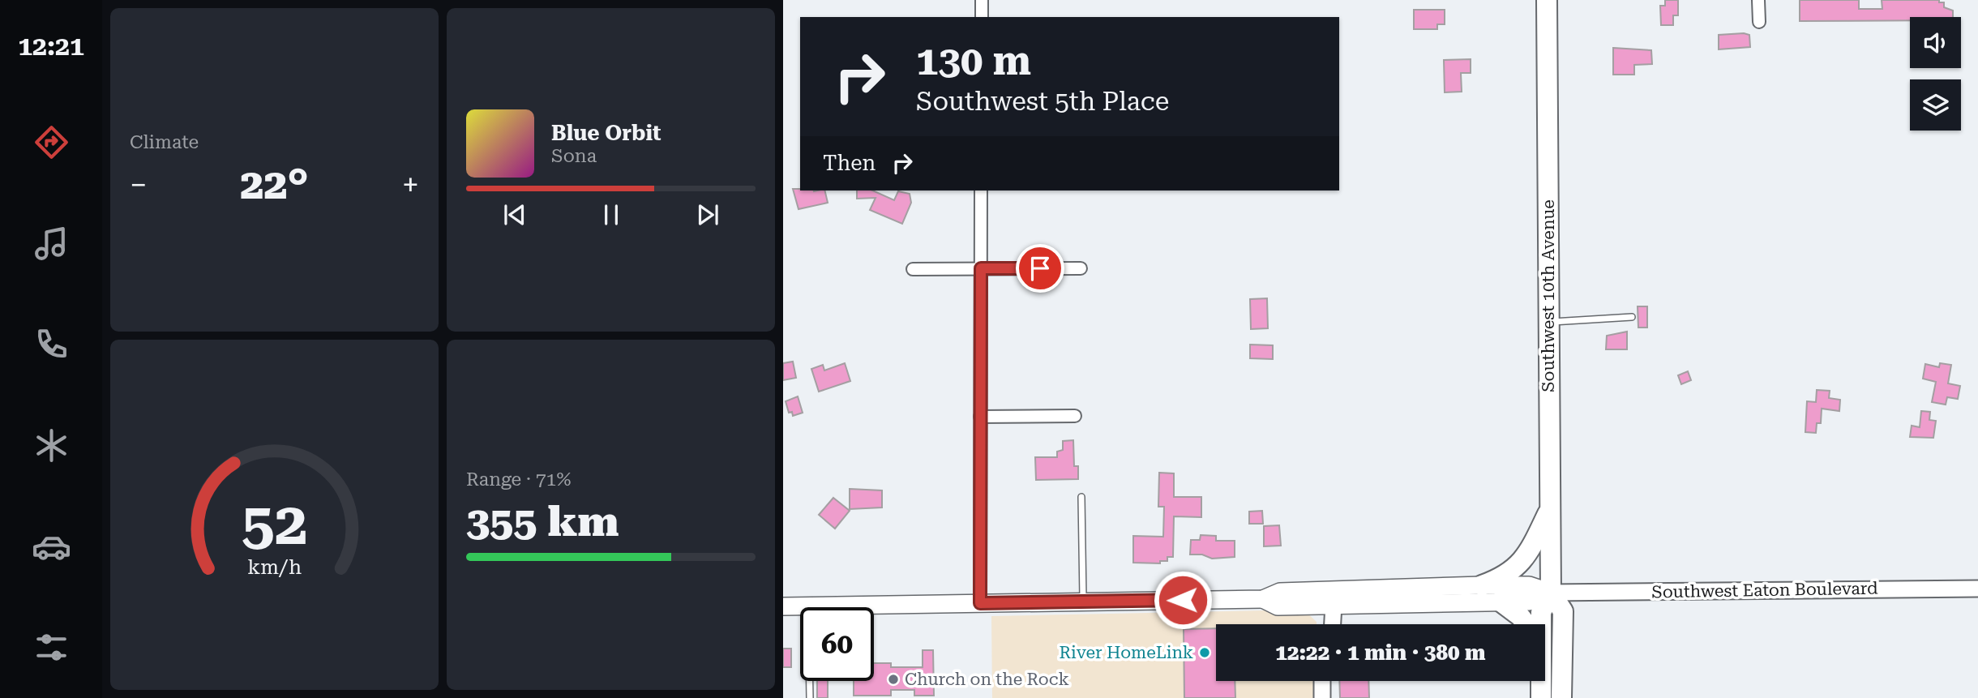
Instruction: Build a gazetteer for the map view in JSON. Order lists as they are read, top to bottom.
{
  "streets": {
    "highway": ["Southwest 10th Avenue"],
    "main road": ["Southwest Eaton Boulevard"]
  },
  "crossings": [
    ["Southwest 10th Avenue", "Southwest Eaton Boulevard"]
  ],
  "places": ["River HomeLink", "Church on the Rock"],
  "page": {
    "tabs": "12:21",
    "tile": [
      "Climate",
      ["Range · 71%", "355 km"]
    ],
    "turn": ["130 m", "Southwest 5th Place"],
    "song": ["Blue Orbit", "Sona"],
    "then": "Then",
    "heat": ["−", "22°", "+"],
    "limit": "60",
    "trip": "12:22 · 1 min · 380 m",
    "gauge": ["52", "km/h"]
  }
}
